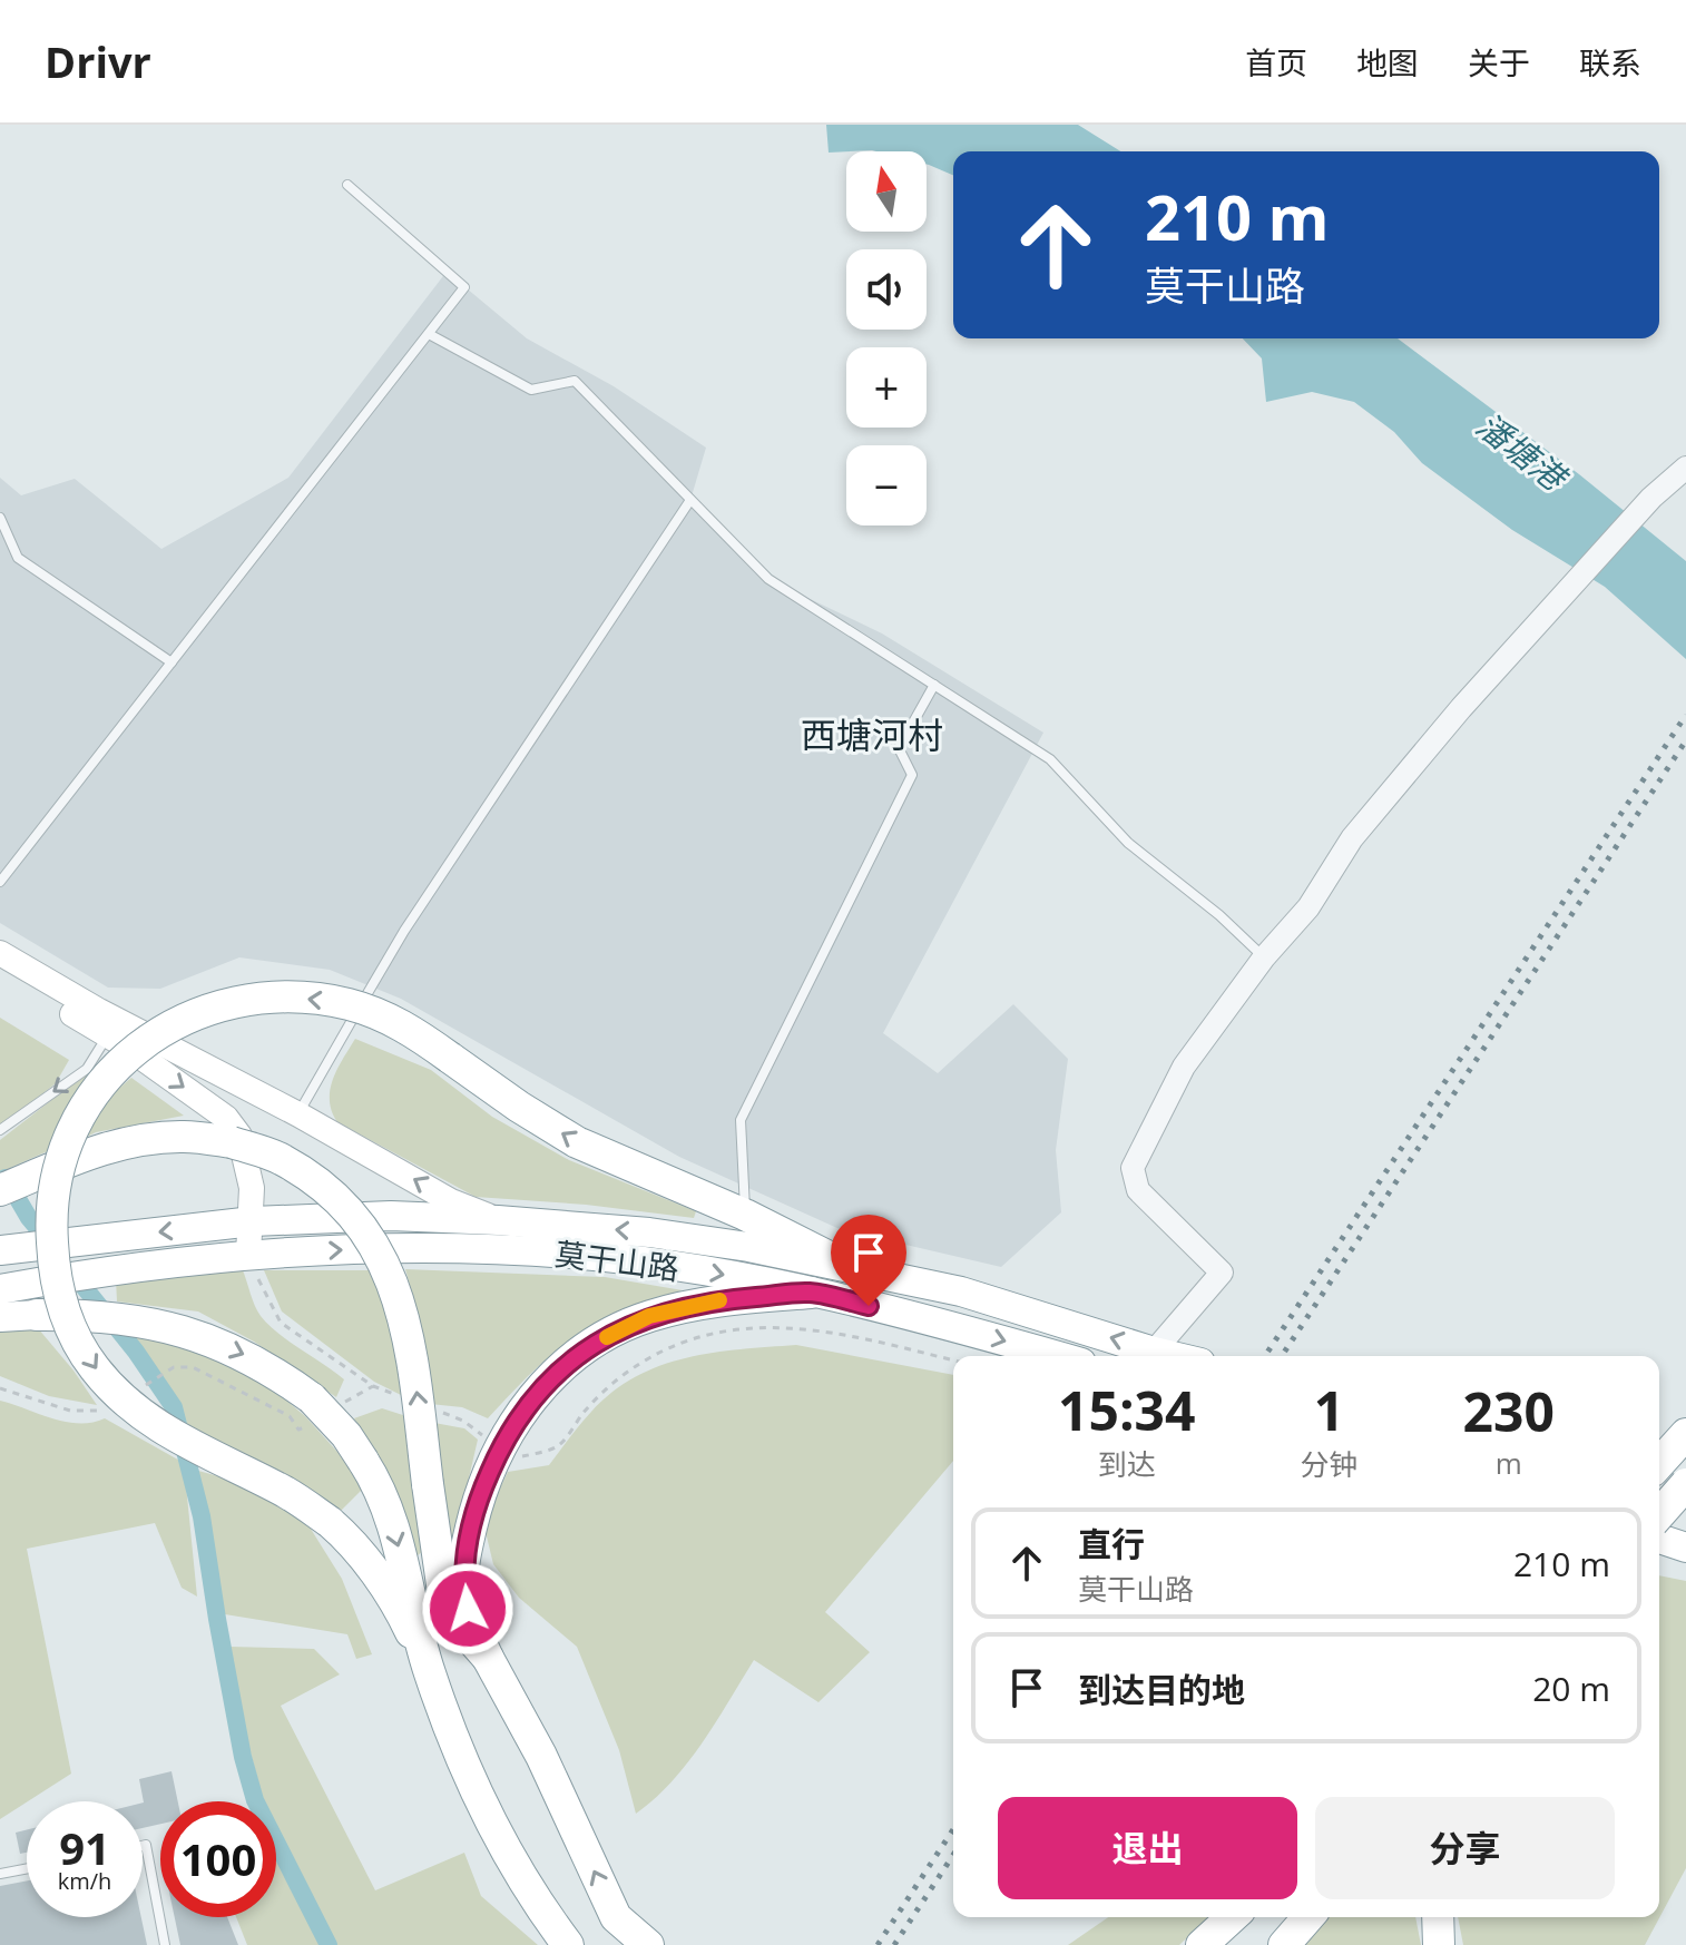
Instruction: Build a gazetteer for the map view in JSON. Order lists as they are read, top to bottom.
{
  "streets": {
    "highway": ["莫干山路"]
  },
  "districts": ["西塘河村"],
  "water": ["潘塘港"],
  "north": "top",
  "page": {
    "header": "Drivr",
    "nav": [
      "首页",
      "地图",
      "关于",
      "联系"
    ],
    "map_buttons": ["+", "−"],
    "turn": ["210 m", "莫干山路"],
    "eta": [
      "15:34",
      "到达",
      "1",
      "分钟",
      "230",
      "m"
    ],
    "list": [
      {
        "name": "直行",
        "note": "莫干山路",
        "value": "210 m"
      },
      {
        "name": "到达目的地",
        "value": "20 m"
      }
    ],
    "buttons": ["退出", "分享"],
    "speed": "91 km/h",
    "limit": "100"
  }
}
